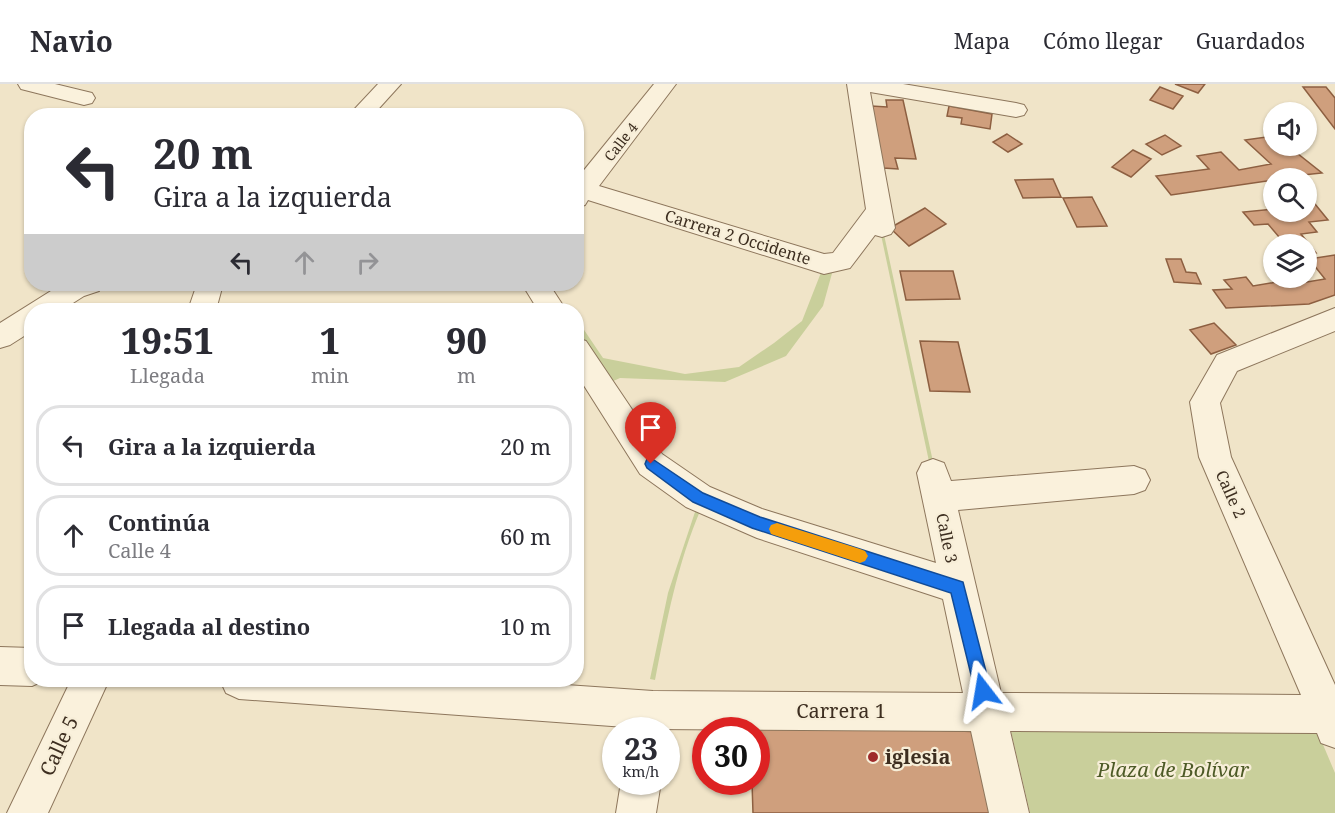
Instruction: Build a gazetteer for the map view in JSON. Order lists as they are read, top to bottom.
{
  "streets": {
    "street": [
      "Calle 4",
      "Carrera 2 Occidente",
      "Calle 2",
      "Calle 3",
      "Carrera 1",
      "Calle 5"
    ]
  },
  "crossings": [
    ["Calle 2", "Carrera 1"],
    ["Calle 3", "Carrera 1"]
  ],
  "parks": ["Plaza de Bolívar"],
  "places": ["iglesia"],
  "page": {
    "header": "Navio",
    "nav": ["Mapa", "Cómo llegar", "Guardados"],
    "turn": ["20 m", "Gira a la izquierda"],
    "eta": [
      "19:51",
      "Llegada",
      "1",
      "min",
      "90",
      "m"
    ],
    "list": [
      {
        "name": "Gira a la izquierda",
        "value": "20 m"
      },
      {
        "name": "Continúa",
        "note": "Calle 4",
        "value": "60 m"
      },
      {
        "name": "Llegada al destino",
        "value": "10 m"
      }
    ],
    "speed": "23 km/h",
    "limit": "30"
  }
}
